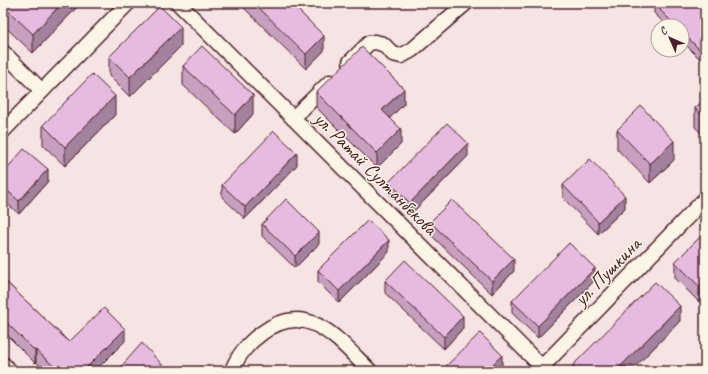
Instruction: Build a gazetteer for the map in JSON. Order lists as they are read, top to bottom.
{
  "streets": {
    "street": ["ул. Ратай Султанбекова", "ул. Пушкина"]
  },
  "crossings": [
    ["ул. Ратай Султанбекова", "ул. Пушкина"]
  ],
  "north": "top left"
}
